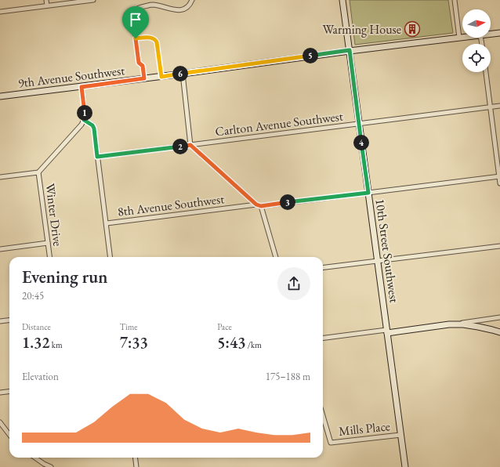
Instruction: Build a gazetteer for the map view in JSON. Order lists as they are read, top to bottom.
{
  "streets": {
    "street": [
      "9th Avenue Southwest",
      "Carlton Avenue Southwest",
      "8th Avenue Southwest",
      "Winter Drive",
      "10th Street Southwest",
      "Mills Place"
    ]
  },
  "crossings": [
    ["9th Avenue Southwest", "10th Street Southwest"],
    ["Carlton Avenue Southwest", "10th Street Southwest"],
    ["8th Avenue Southwest", "10th Street Southwest"],
    ["10th Street Southwest", "Mills Place"]
  ],
  "places": {
    "building": ["Warming House"]
  },
  "north": "right",
  "page": {
    "pins": [
      "5",
      "6",
      "1",
      "4",
      "2",
      "3"
    ],
    "heading": ["Evening run", "20:45"],
    "stats": [
      ["Distance", "1.32 km"],
      ["Time", "7:33"],
      ["Pace", "5:43 /km"]
    ],
    "chart": ["Elevation", "175–188 m"]
  }
}
